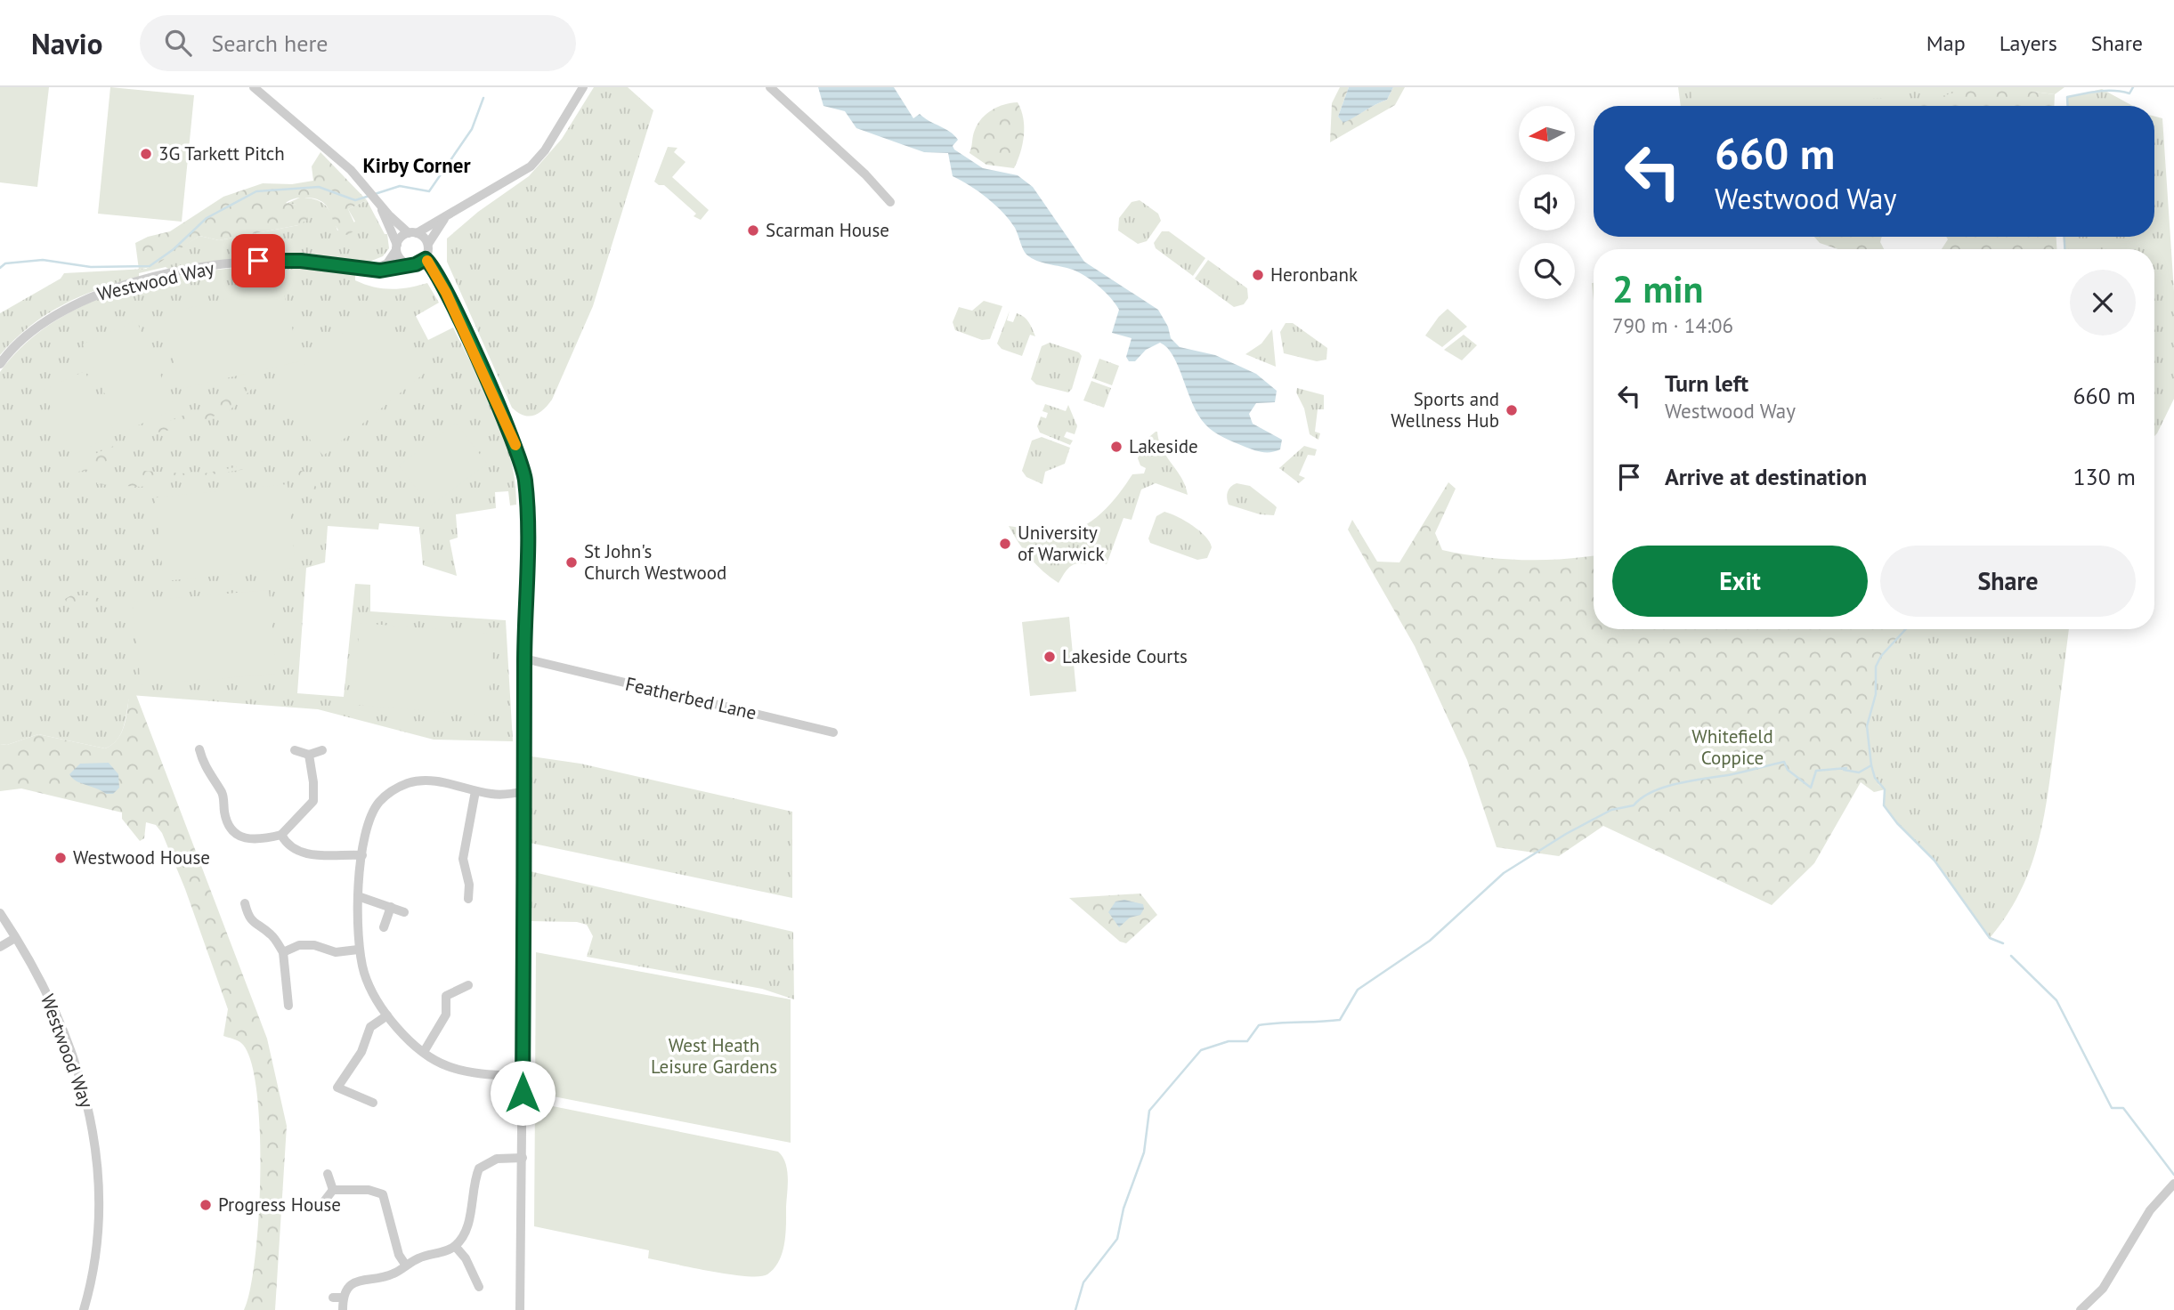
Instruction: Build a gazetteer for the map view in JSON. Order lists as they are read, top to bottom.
{
  "streets": {
    "street": ["Westwood Way", "Featherbed Lane"]
  },
  "districts": ["Kirby Corner"],
  "parks": ["Whitefield Coppice", "West Heath Leisure Gardens"],
  "places": [
    "3G Tarkett Pitch",
    "Scarman House",
    "Heronbank",
    "Sports and Wellness Hub",
    "Lakeside",
    "University of Warwick",
    "St John's Church Westwood",
    "Lakeside Courts",
    "Westwood House",
    "Progress House"
  ],
  "north": "left",
  "page": {
    "header": "Navio",
    "search": "Search here",
    "nav": ["Map", "Layers", "Share"],
    "turn": ["660 m", "Westwood Way"],
    "heading": ["2 min", "790 m · 14:06"],
    "list": [
      {
        "name": "Turn left",
        "note": "Westwood Way",
        "value": "660 m"
      },
      {
        "name": "Arrive at destination",
        "value": "130 m"
      }
    ],
    "buttons": ["Exit", "Share"]
  }
}
